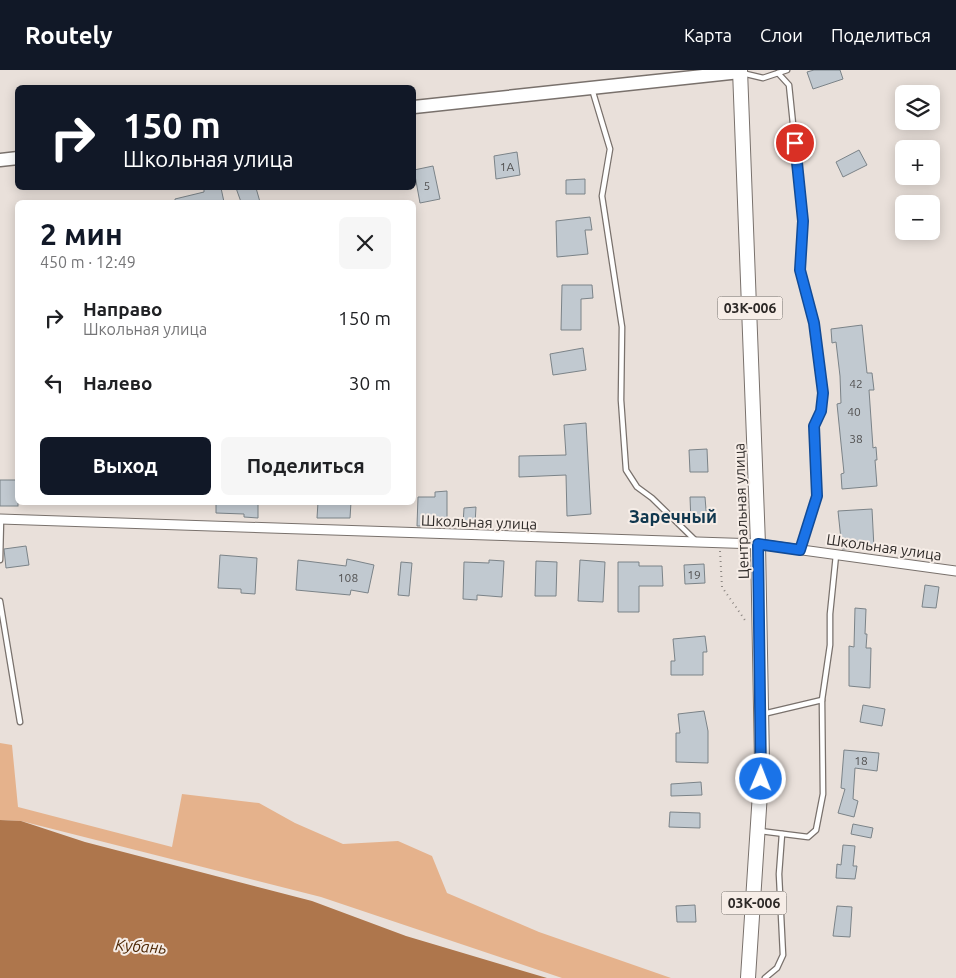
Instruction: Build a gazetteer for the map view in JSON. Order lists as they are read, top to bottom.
{
  "streets": {
    "main road": ["03К-006", "Центральная улица"],
    "street": ["Школьная улица"]
  },
  "crossings": [
    ["Центральная улица", "Школьная улица"]
  ],
  "districts": ["Заречный"],
  "water": ["Кубань"],
  "house_numbers": [
    "1А",
    "5",
    "42",
    "40",
    "38",
    "19",
    "108",
    "18"
  ],
  "page": {
    "header": "Routely",
    "nav": ["Карта", "Слои", "Поделиться"],
    "map_buttons": ["+", "−"],
    "turn": ["150 m", "Школьная улица"],
    "heading": ["2 мин", "450 m · 12:49"],
    "list": [
      {
        "name": "Направо",
        "note": "Школьная улица",
        "value": "150 m"
      },
      {
        "name": "Налево",
        "value": "30 m"
      }
    ],
    "buttons": ["Выход", "Поделиться"]
  }
}
